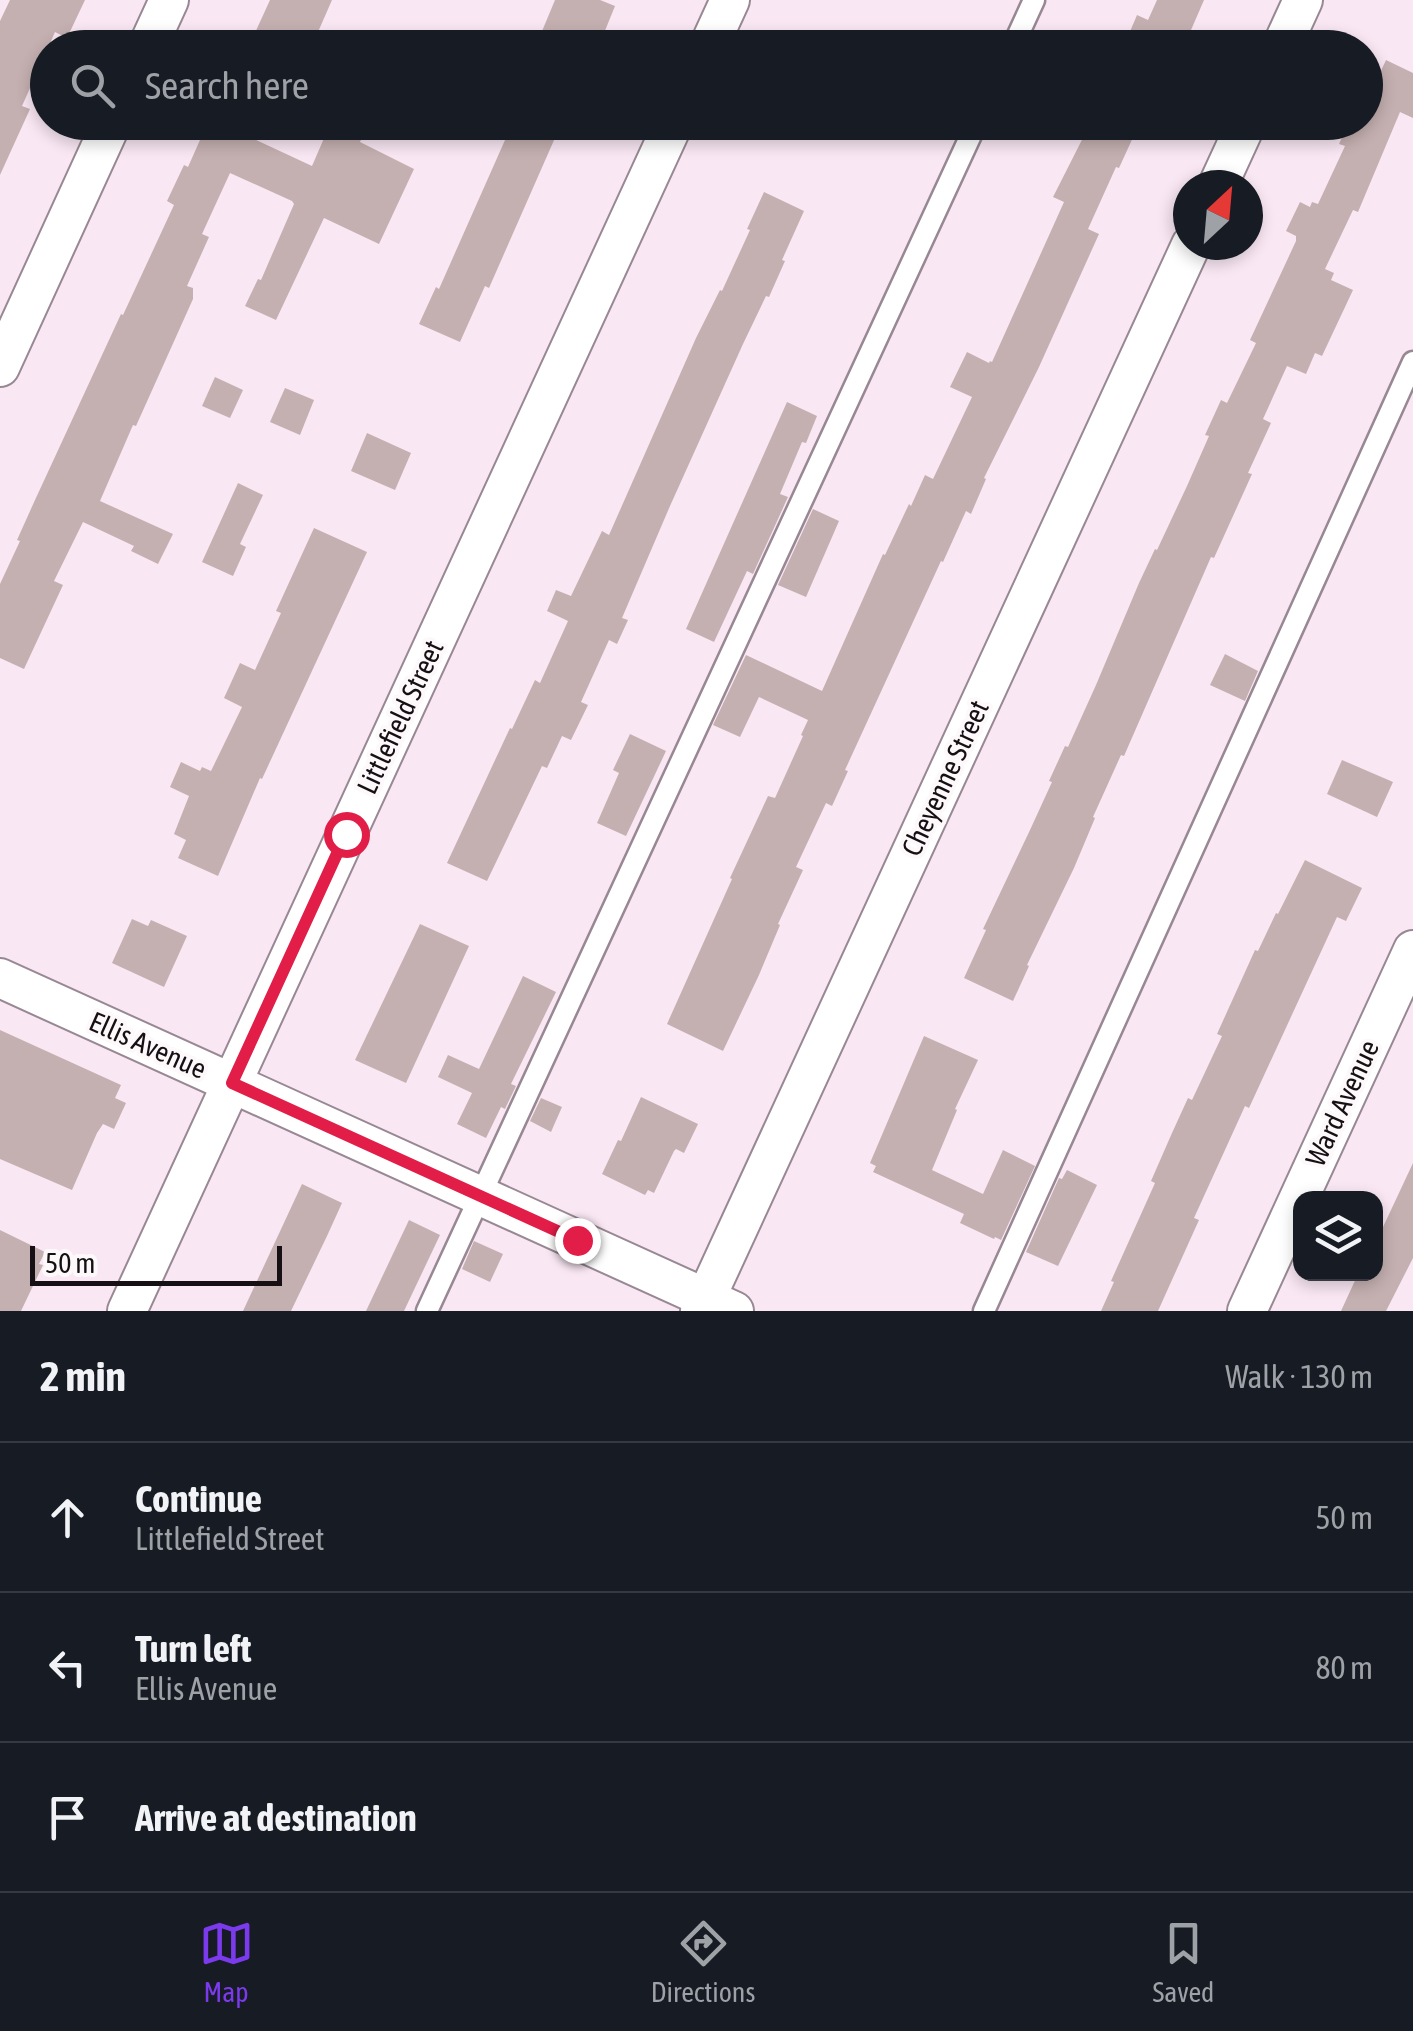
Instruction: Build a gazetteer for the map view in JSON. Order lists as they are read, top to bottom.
{
  "streets": {
    "street": [
      "Littlefield Street",
      "Cheyenne Street",
      "Ellis Avenue",
      "Ward Avenue"
    ]
  },
  "crossings": [
    ["Littlefield Street", "Ellis Avenue"],
    ["Cheyenne Street", "Ellis Avenue"]
  ],
  "scale_bar": "50 m",
  "north": "top right",
  "page": {
    "search": "Search here",
    "scale": "50 m",
    "heading": ["2 min", "Walk · 130 m"],
    "list": [
      ["Continue", "Littlefield Street", "50 m"],
      ["Turn left", "Ellis Avenue", "80 m"],
      "Arrive at destination"
    ],
    "nav": ["Map", "Directions", "Saved"]
  }
}
